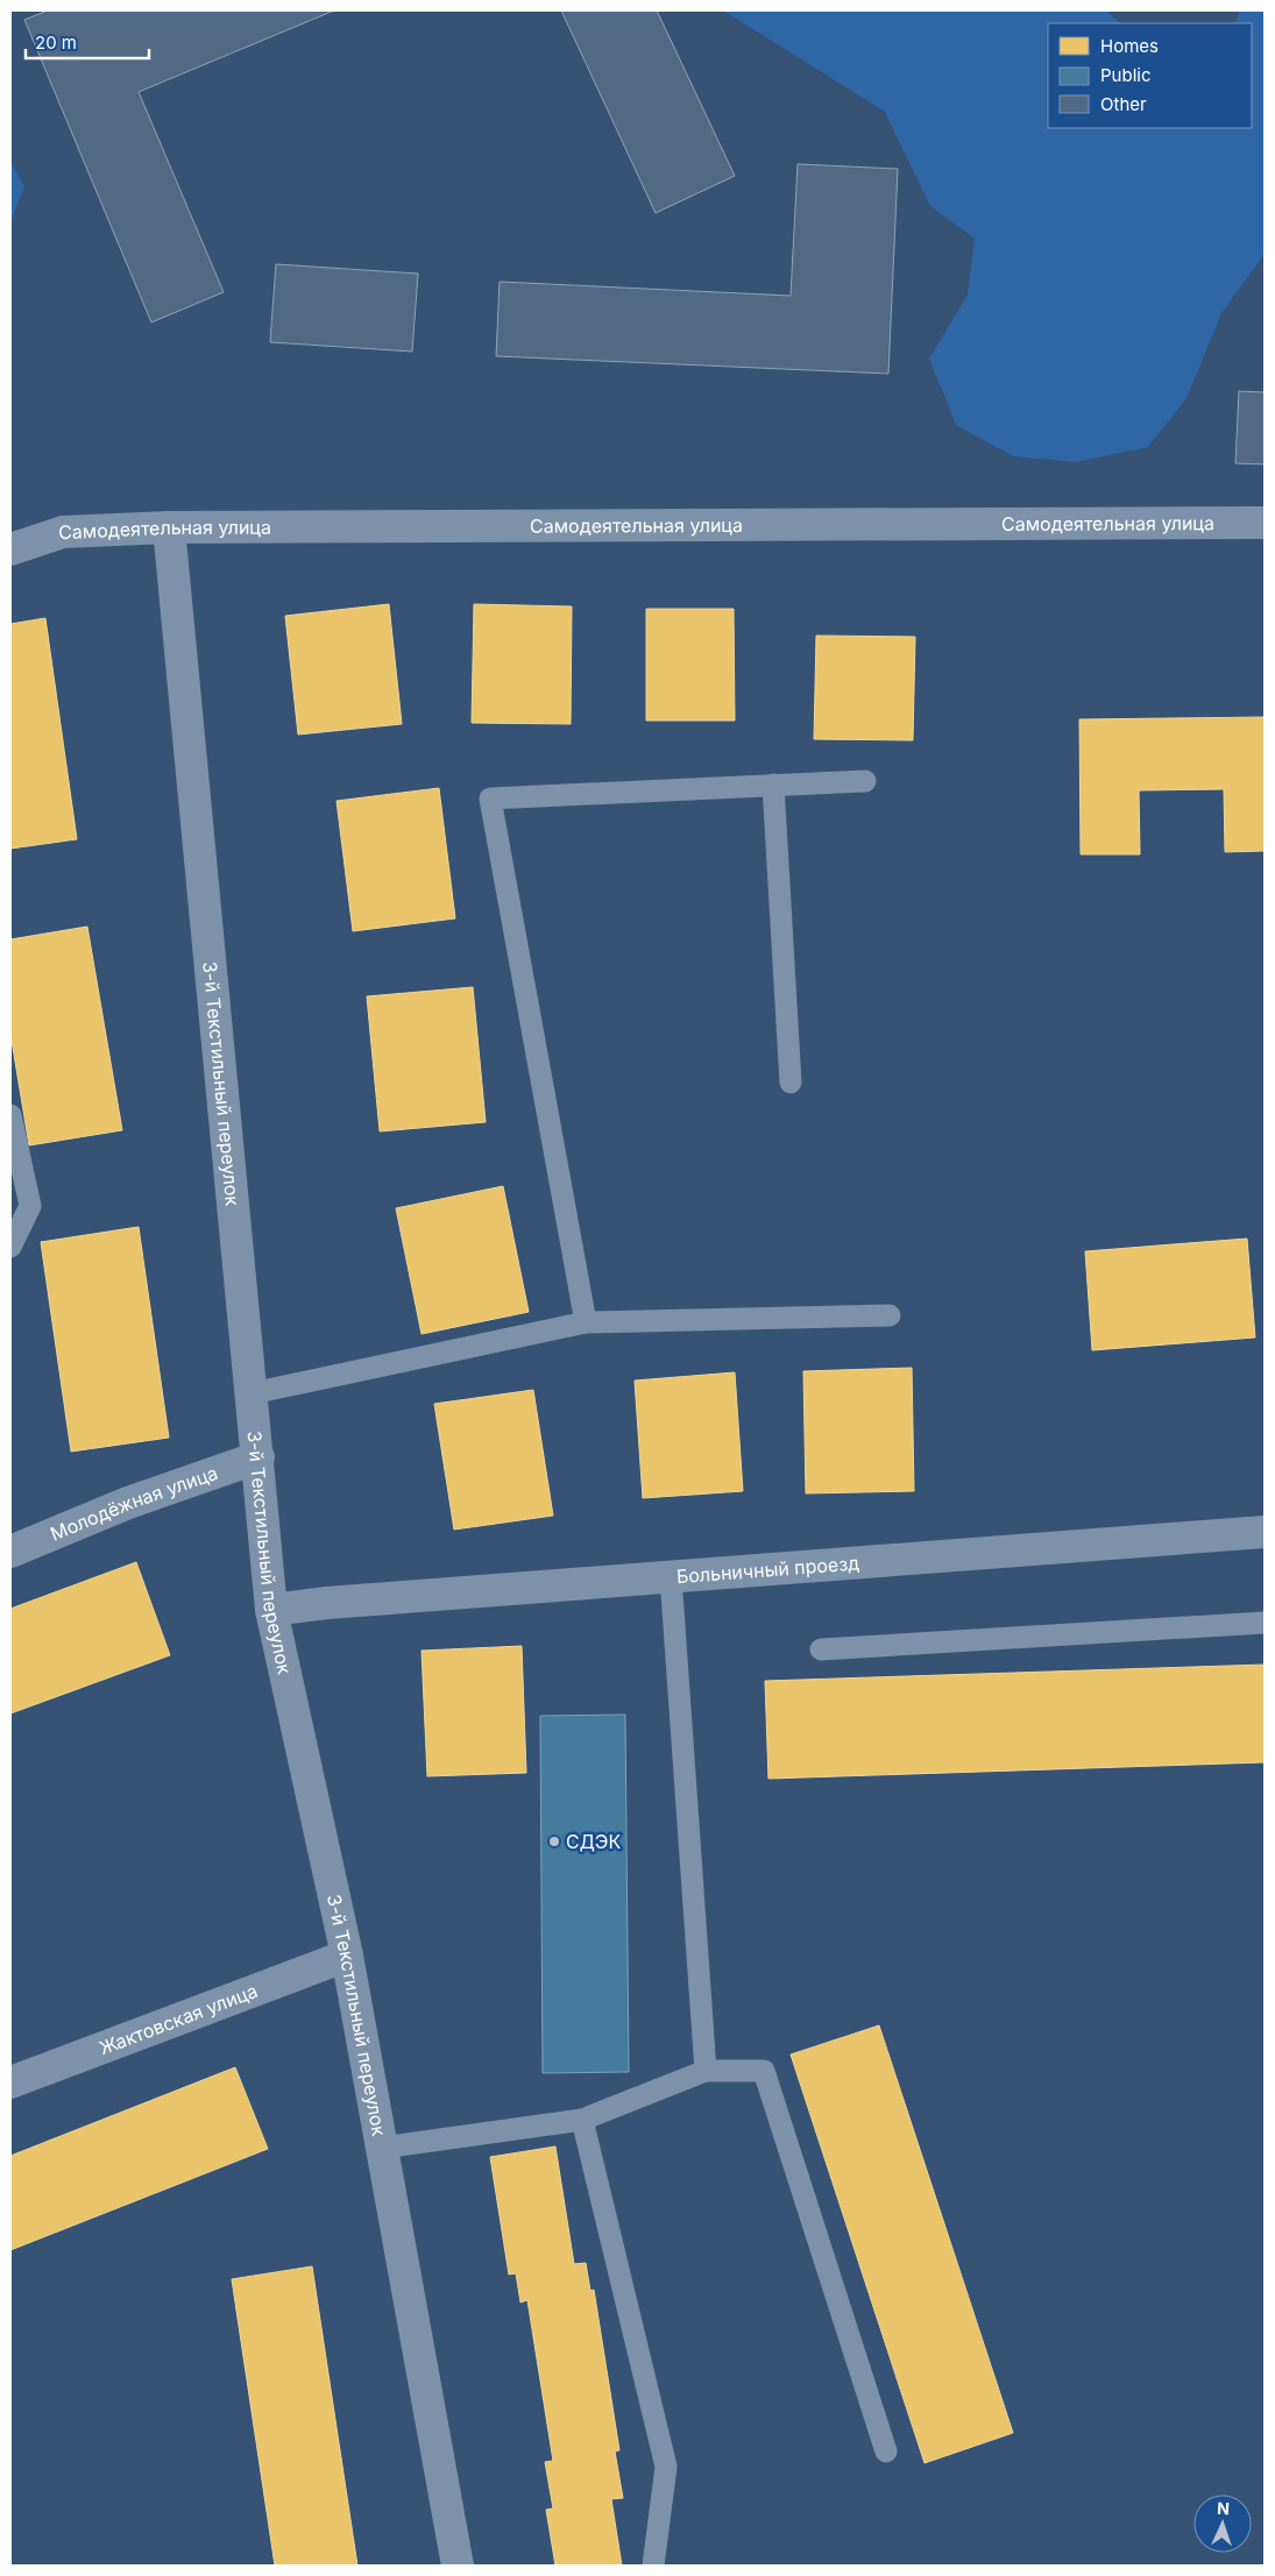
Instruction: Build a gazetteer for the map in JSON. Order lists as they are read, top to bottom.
{
  "streets": {
    "street": [
      "Самодеятельная улица",
      "3-й Текстильный переулок",
      "Молодёжная улица",
      "Больничный проезд",
      "Жактовская улица"
    ]
  },
  "crossings": [
    ["Самодеятельная улица", "3-й Текстильный переулок"],
    ["3-й Текстильный переулок", "Молодёжная улица"],
    ["3-й Текстильный переулок", "Больничный проезд"],
    ["3-й Текстильный переулок", "Жактовская улица"]
  ],
  "places": ["СДЭК"],
  "legend": ["Homes", "Public", "Other"],
  "scale_bar": "20 m",
  "north": "top"
}
